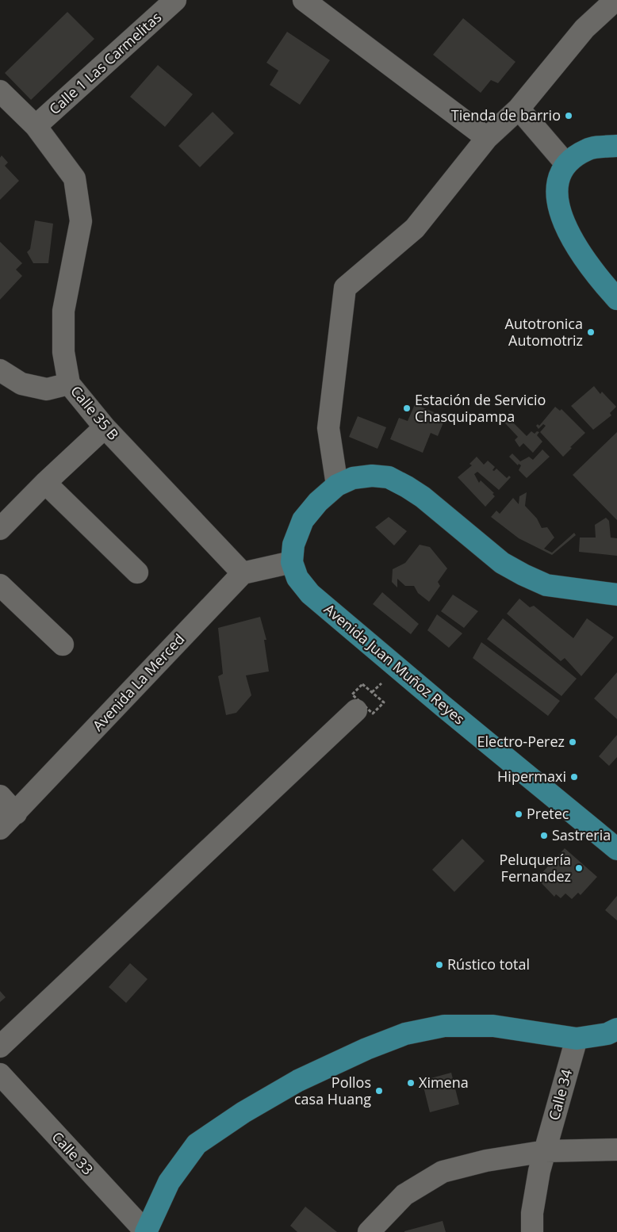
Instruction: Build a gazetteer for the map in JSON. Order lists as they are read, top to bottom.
{
  "streets": {
    "main road": ["Avenida Juan Muñoz Reyes"],
    "street": [
      "Calle 1 Las Carmelitas",
      "Calle 35 B",
      "Avenida La Merced",
      "Calle 34",
      "Calle 33"
    ]
  },
  "crossings": [
    ["Calle 1 Las Carmelitas", "Calle 35 B"],
    ["Calle 35 B", "Avenida La Merced"]
  ],
  "places": [
    "Tienda de barrio",
    "Autotronica Automotriz",
    "Estación de Servicio Chasquipampa",
    "Electro-Perez",
    "Hipermaxi",
    "Pretec",
    "Sastreria",
    "Peluquería Fernandez",
    "Rústico total",
    "Ximena",
    "Pollos casa Huang"
  ]
}
